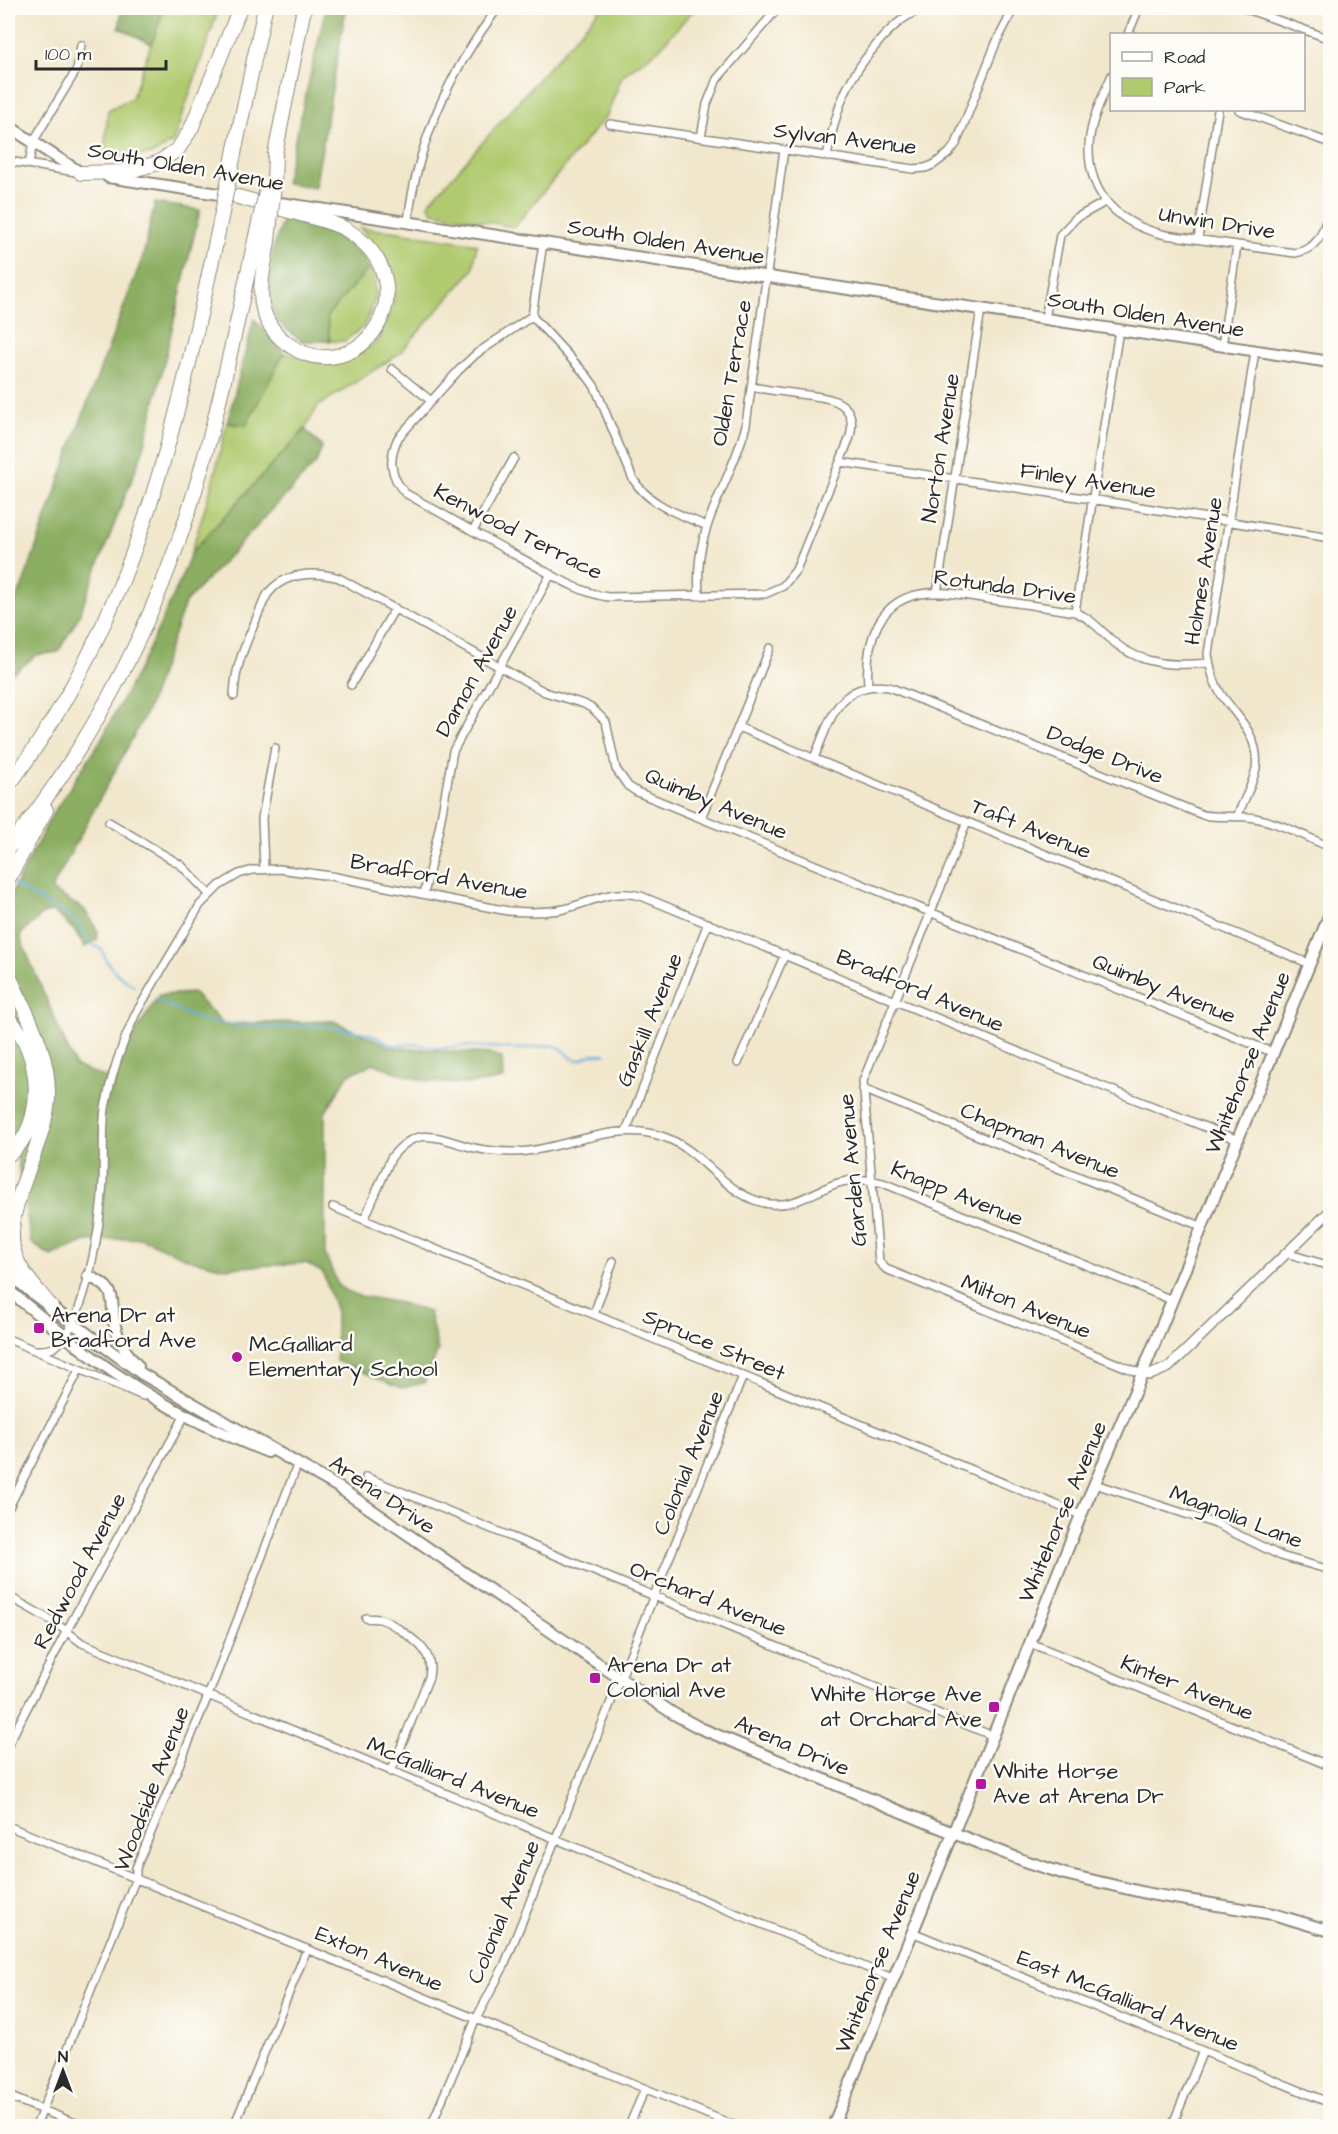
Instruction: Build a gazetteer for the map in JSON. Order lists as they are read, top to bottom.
{
  "streets": {
    "main road": ["South Olden Avenue", "Whitehorse Avenue", "Arena Drive"],
    "street": [
      "Sylvan Avenue",
      "Unwin Drive",
      "Olden Terrace",
      "Norton Avenue",
      "Finley Avenue",
      "Kenwood Terrace",
      "Holmes Avenue",
      "Rotunda Drive",
      "Damon Avenue",
      "Dodge Drive",
      "Quimby Avenue",
      "Taft Avenue",
      "Bradford Avenue",
      "Gaskill Avenue",
      "Chapman Avenue",
      "Garden Avenue",
      "Knapp Avenue",
      "Milton Avenue",
      "Spruce Street",
      "Colonial Avenue",
      "Magnolia Lane",
      "Redwood Avenue",
      "Orchard Avenue",
      "Kinter Avenue",
      "McGalliard Avenue",
      "Woodside Avenue",
      "Exton Avenue",
      "East McGalliard Avenue"
    ]
  },
  "crossings": [
    ["Sylvan Avenue", "Olden Terrace"],
    ["South Olden Avenue", "Olden Terrace"],
    ["South Olden Avenue", "Norton Avenue"],
    ["South Olden Avenue", "Holmes Avenue"],
    ["Olden Terrace", "Kenwood Terrace"],
    ["Norton Avenue", "Finley Avenue"],
    ["Norton Avenue", "Rotunda Drive"],
    ["Finley Avenue", "Kenwood Terrace"],
    ["Finley Avenue", "Holmes Avenue"],
    ["Kenwood Terrace", "Damon Avenue"],
    ["Holmes Avenue", "Rotunda Drive"],
    ["Holmes Avenue", "Dodge Drive"],
    ["Rotunda Drive", "Dodge Drive"],
    ["Damon Avenue", "Quimby Avenue"],
    ["Damon Avenue", "Bradford Avenue"],
    ["Quimby Avenue", "Whitehorse Avenue"],
    ["Quimby Avenue", "Garden Avenue"],
    ["Taft Avenue", "Whitehorse Avenue"],
    ["Taft Avenue", "Garden Avenue"],
    ["Bradford Avenue", "Gaskill Avenue"],
    ["Bradford Avenue", "Whitehorse Avenue"],
    ["Bradford Avenue", "Garden Avenue"],
    ["Bradford Avenue", "Arena Drive"],
    ["Gaskill Avenue", "Knapp Avenue"],
    ["Whitehorse Avenue", "Chapman Avenue"],
    ["Whitehorse Avenue", "Knapp Avenue"],
    ["Whitehorse Avenue", "Milton Avenue"],
    ["Whitehorse Avenue", "Spruce Street"],
    ["Whitehorse Avenue", "Arena Drive"],
    ["Whitehorse Avenue", "Magnolia Lane"],
    ["Whitehorse Avenue", "Orchard Avenue"],
    ["Whitehorse Avenue", "Kinter Avenue"],
    ["Whitehorse Avenue", "McGalliard Avenue"],
    ["Whitehorse Avenue", "East McGalliard Avenue"],
    ["Chapman Avenue", "Garden Avenue"],
    ["Garden Avenue", "Knapp Avenue"],
    ["Garden Avenue", "Milton Avenue"],
    ["Knapp Avenue", "Spruce Street"],
    ["Spruce Street", "Colonial Avenue"],
    ["Colonial Avenue", "Arena Drive"],
    ["Colonial Avenue", "Orchard Avenue"],
    ["Colonial Avenue", "McGalliard Avenue"],
    ["Colonial Avenue", "Exton Avenue"],
    ["Arena Drive", "Redwood Avenue"],
    ["Arena Drive", "Woodside Avenue"],
    ["Redwood Avenue", "McGalliard Avenue"],
    ["McGalliard Avenue", "Woodside Avenue"],
    ["Woodside Avenue", "Exton Avenue"]
  ],
  "places": {
    "transit": [
      "Arena Dr at Bradford Ave",
      "Arena Dr at Colonial Ave",
      "White Horse Ave at Orchard Ave",
      "White Horse Ave at Arena Dr"
    ],
    "other": ["McGalliard Elementary School"]
  },
  "legend": ["Road", "Park"],
  "scale_bar": "100 m",
  "north": "top"
}
